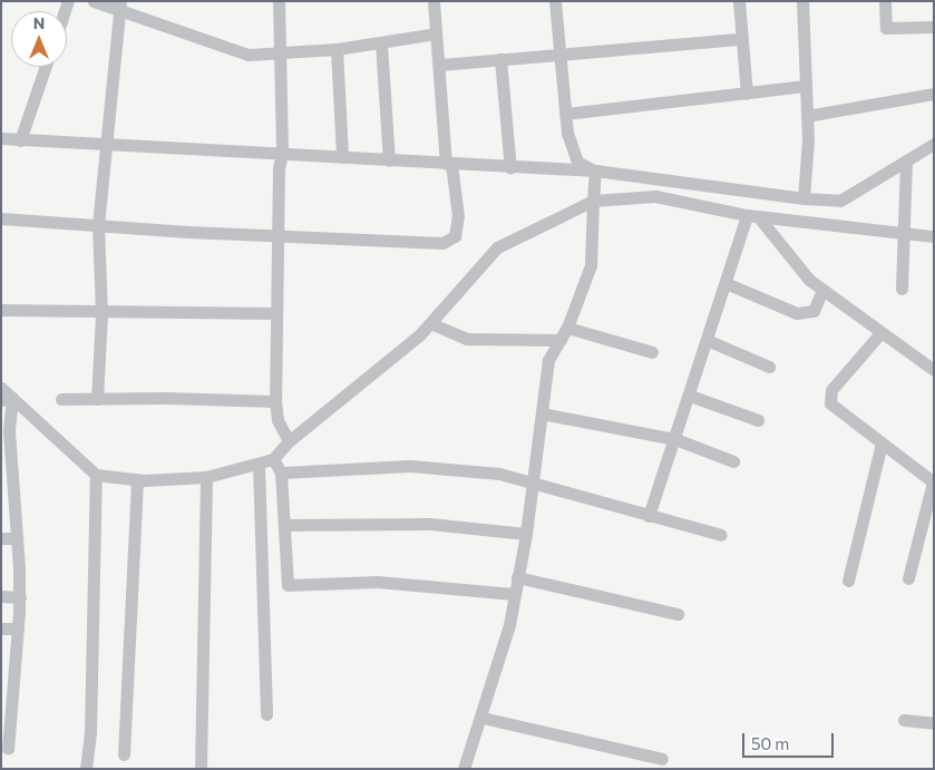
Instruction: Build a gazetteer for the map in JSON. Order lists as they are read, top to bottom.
{
  "scale_bar": "50 m",
  "north": "top"
}
